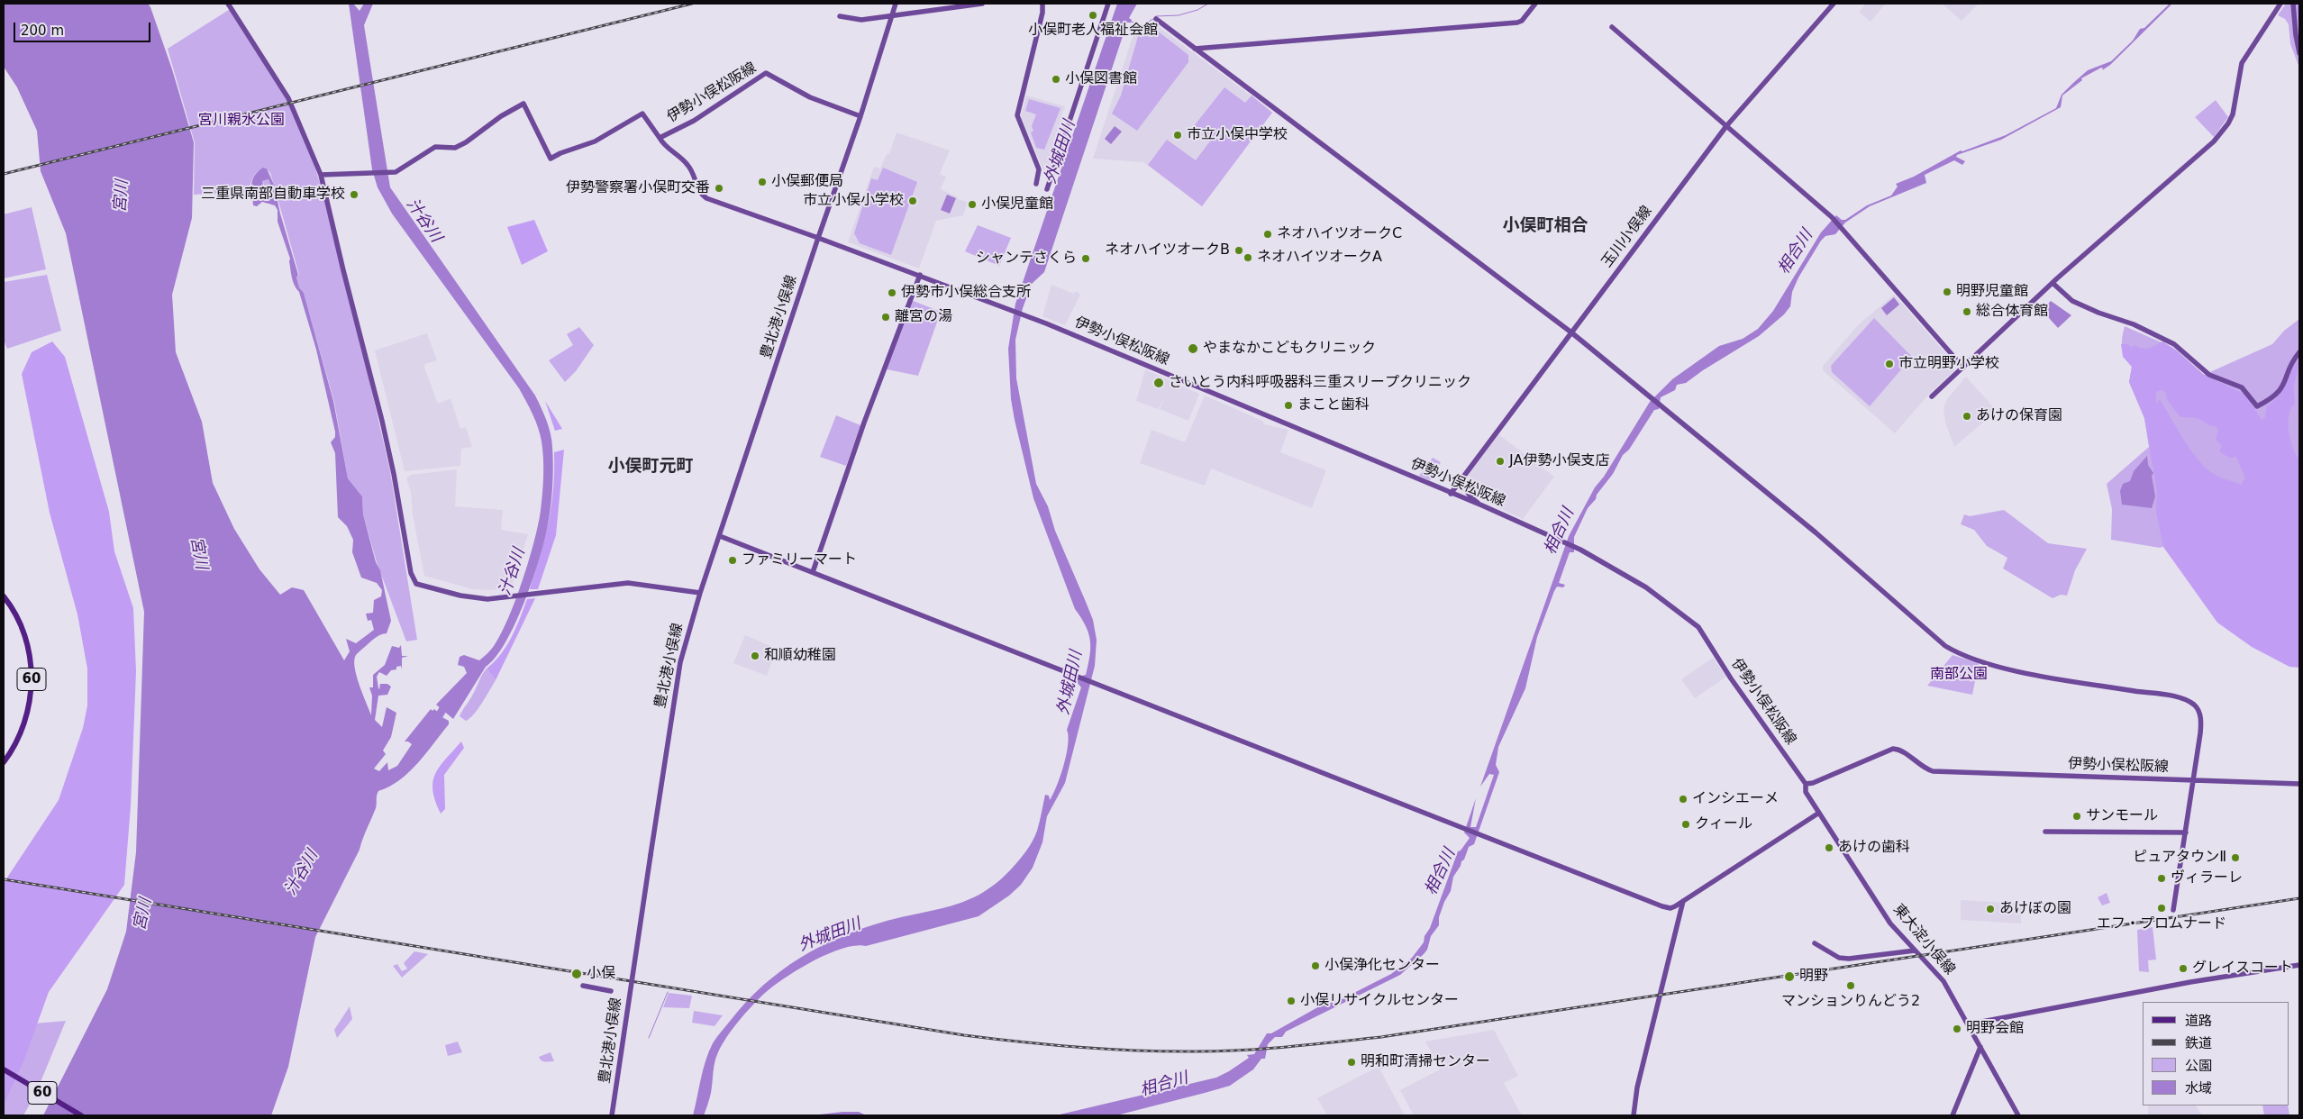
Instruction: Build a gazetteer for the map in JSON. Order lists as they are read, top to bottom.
{
  "streets": {
    "main road": ["60"],
    "street": [
      "伊勢小俣松阪線",
      "玉川小俣線",
      "豊北港小俣線",
      "東大淀小俣線"
    ]
  },
  "crossings": [
    ["伊勢小俣松阪線", "玉川小俣線"],
    ["伊勢小俣松阪線", "豊北港小俣線"],
    ["伊勢小俣松阪線", "東大淀小俣線"]
  ],
  "districts": ["小俣町相合", "小俣町元町"],
  "water": [
    "外城田川",
    "宮川",
    "汁谷川",
    "相合川"
  ],
  "parks": ["宮川親水公園", "南部公園"],
  "places": [
    "小俣町老人福祉会館",
    "小俣図書館",
    "市立小俣中学校",
    "小俣郵便局",
    "伊勢警察署小俣町交番",
    "三重県南部自動車学校",
    "市立小俣小学校",
    "小俣児童館",
    "ネオハイツオークC",
    "ネオハイツオークB",
    "ネオハイツオークA",
    "シャンテさくら",
    "明野児童館",
    "伊勢市小俣総合支所",
    "総合体育館",
    "離宮の湯",
    "やまなかこどもクリニック",
    "市立明野小学校",
    "さいとう内科呼吸器科三重スリープクリニック",
    "まこと歯科",
    "あけの保育園",
    "JA伊勢小俣支店",
    "ファミリーマート",
    "和順幼稚園",
    "インシエーメ",
    "サンモール",
    "クィール",
    "あけの歯科",
    "ピュアタウンⅡ",
    "ヴィラーレ",
    "エフ・プロムナード",
    "あけぼの園",
    "小俣浄化センター",
    "グレイスコート",
    "小俣",
    "明野",
    "マンションりんどう2",
    "小俣リサイクルセンター",
    "明野会館",
    "明和町清掃センター"
  ],
  "legend": [
    "道路",
    "鉄道",
    "公園",
    "水域"
  ],
  "scale_bar": "200 m"
}
